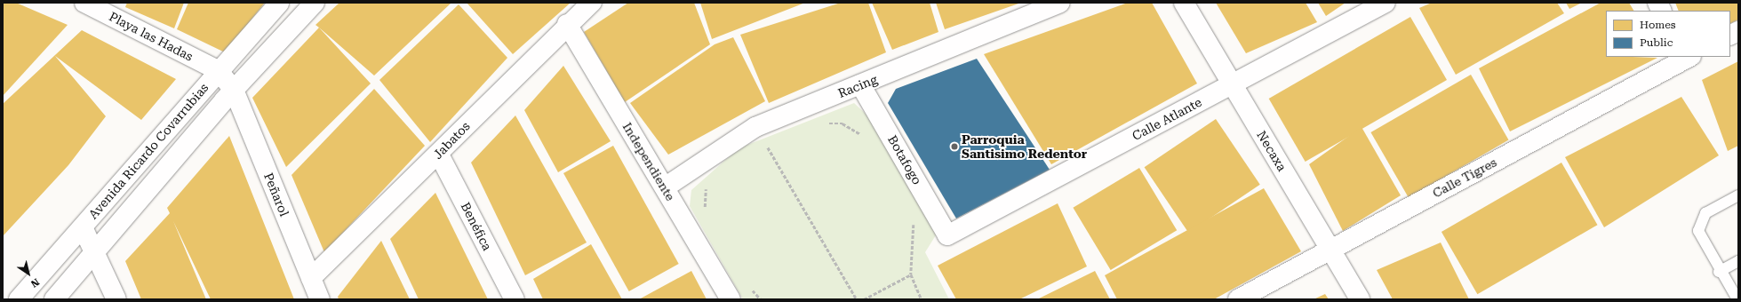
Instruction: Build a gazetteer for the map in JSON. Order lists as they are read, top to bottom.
{
  "streets": {
    "street": [
      "Playa las Hadas",
      "Racing",
      "Calle Atlante",
      "Jabatos",
      "Avenida Ricardo Covarrubias",
      "Necaxa",
      "Botafogo",
      "Independiente",
      "Calle Tigres",
      "Peñarol",
      "Benéfica"
    ]
  },
  "crossings": [
    ["Playa las Hadas", "Avenida Ricardo Covarrubias"],
    ["Racing", "Botafogo"],
    ["Racing", "Independiente"],
    ["Calle Atlante", "Necaxa"],
    ["Calle Atlante", "Botafogo"],
    ["Jabatos", "Independiente"],
    ["Jabatos", "Peñarol"],
    ["Jabatos", "Benéfica"],
    ["Avenida Ricardo Covarrubias", "Peñarol"],
    ["Necaxa", "Calle Tigres"]
  ],
  "places": ["Parroquia Santisimo Redentor"],
  "legend": ["Homes", "Public"],
  "north": "bottom right"
}
